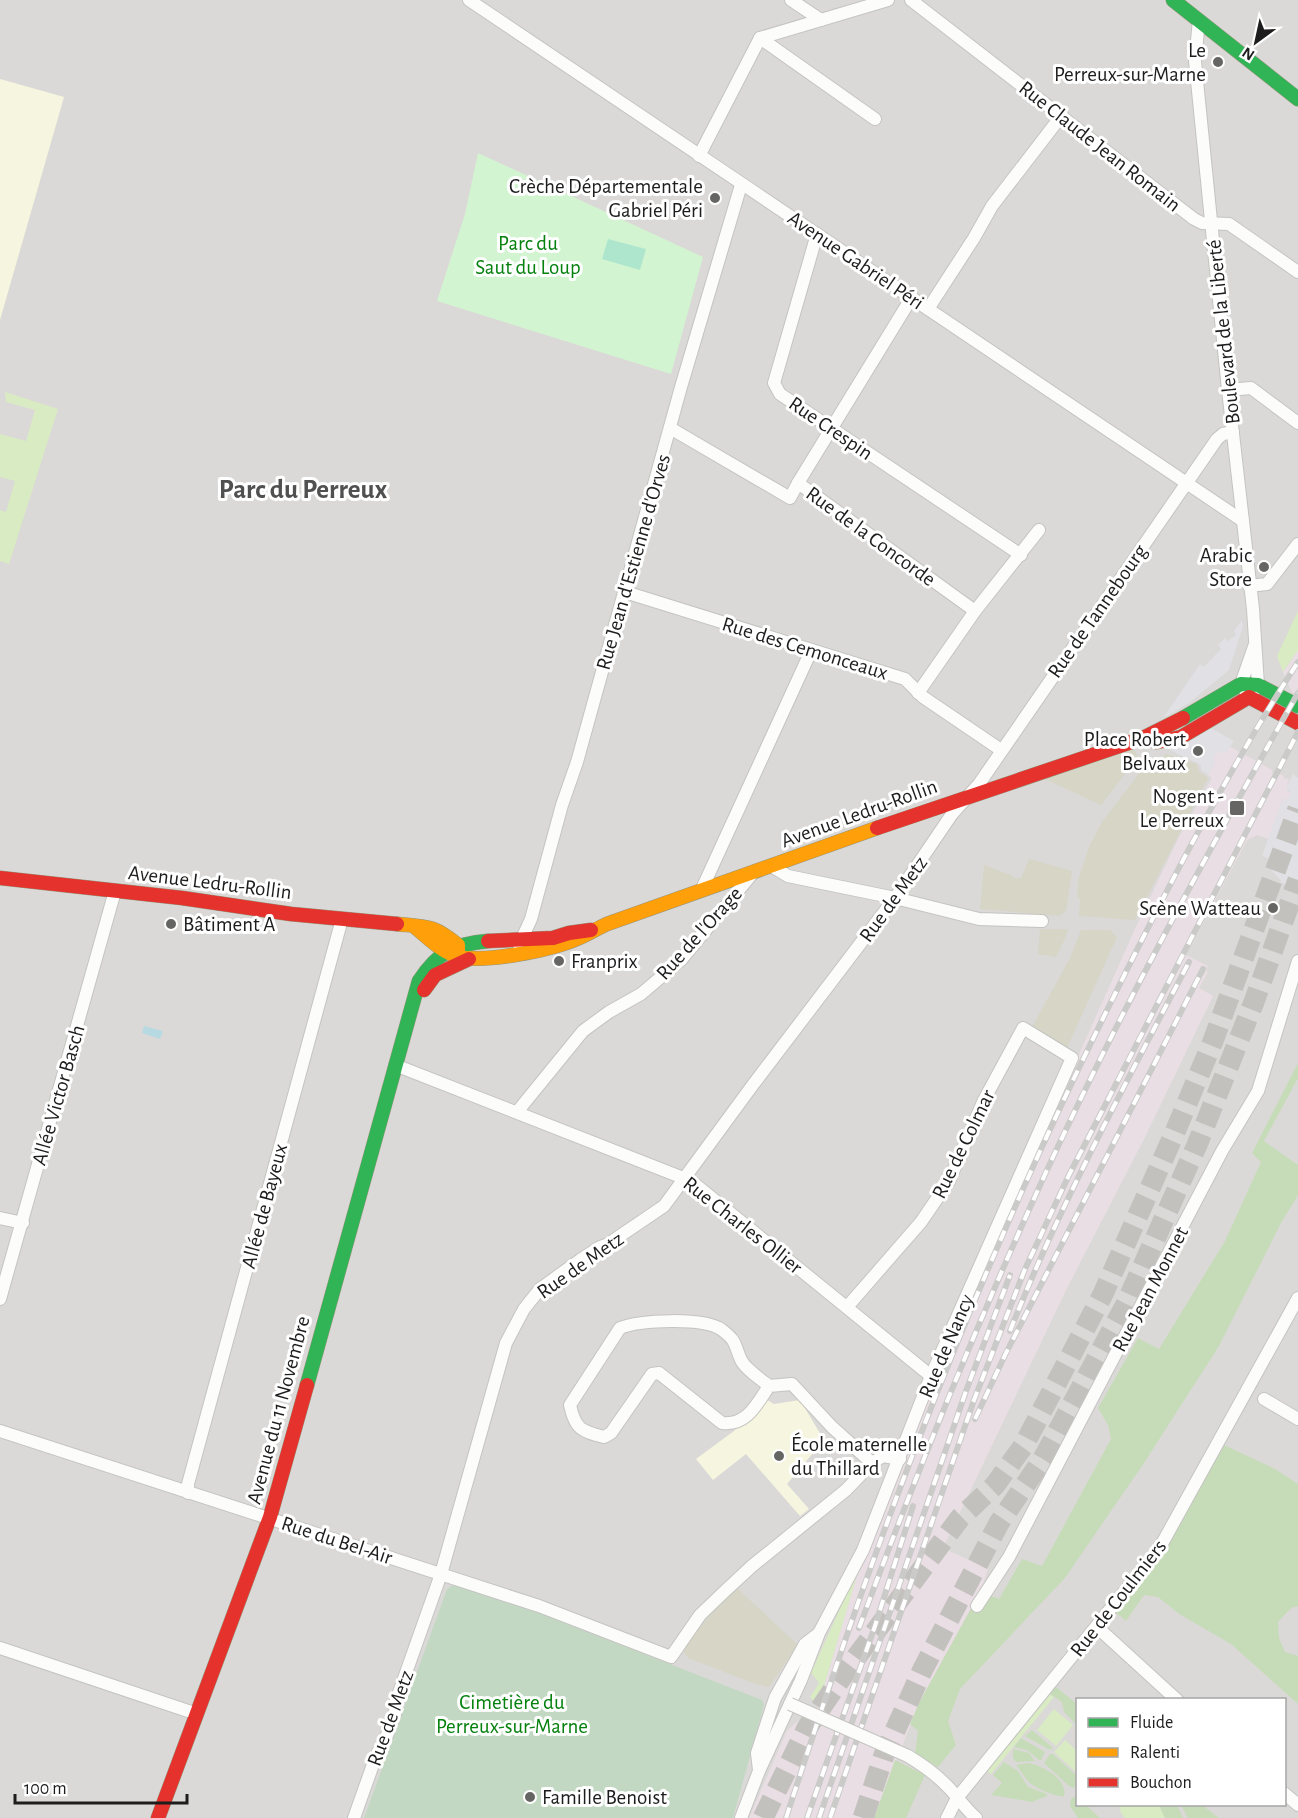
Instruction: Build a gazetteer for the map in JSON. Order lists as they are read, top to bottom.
{
  "streets": {
    "street": [
      "Rue Claude Jean Romain",
      "Avenue Gabriel Péri",
      "Boulevard de la Liberté",
      "Rue Crespin",
      "Rue de la Concorde",
      "Rue Jean d'Estienne d'Orves",
      "Rue de Tannebourg",
      "Rue des Cemonceaux",
      "Avenue Ledru-Rollin",
      "Rue de Metz",
      "Rue de l'Orage",
      "Allée Victor Basch",
      "Rue de Colmar",
      "Allée de Bayeux",
      "Rue Charles Ollier",
      "Rue Jean Monnet",
      "Rue de Nancy",
      "Avenue du 11 Novembre",
      "Rue du Bel-Air",
      "Rue de Coulmiers"
    ]
  },
  "crossings": [
    ["Rue Claude Jean Romain", "Boulevard de la Liberté"],
    ["Avenue Gabriel Péri", "Boulevard de la Liberté"],
    ["Avenue Gabriel Péri", "Rue Crespin"],
    ["Avenue Gabriel Péri", "Rue de la Concorde"],
    ["Avenue Gabriel Péri", "Rue Jean d'Estienne d'Orves"],
    ["Avenue Gabriel Péri", "Rue de Tannebourg"],
    ["Boulevard de la Liberté", "Rue de Tannebourg"],
    ["Boulevard de la Liberté", "Avenue Ledru-Rollin"],
    ["Rue Crespin", "Rue de la Concorde"],
    ["Rue Jean d'Estienne d'Orves", "Rue des Cemonceaux"],
    ["Rue Jean d'Estienne d'Orves", "Avenue Ledru-Rollin"],
    ["Rue de Tannebourg", "Rue des Cemonceaux"],
    ["Rue de Tannebourg", "Avenue Ledru-Rollin"],
    ["Rue de Tannebourg", "Rue de Metz"],
    ["Avenue Ledru-Rollin", "Rue de Metz"],
    ["Avenue Ledru-Rollin", "Rue de l'Orage"],
    ["Avenue Ledru-Rollin", "Allée Victor Basch"],
    ["Avenue Ledru-Rollin", "Allée de Bayeux"],
    ["Avenue Ledru-Rollin", "Avenue du 11 Novembre"],
    ["Rue de Metz", "Rue Charles Ollier"],
    ["Rue de Metz", "Rue du Bel-Air"],
    ["Rue de l'Orage", "Rue Charles Ollier"],
    ["Rue de Colmar", "Rue Charles Ollier"],
    ["Rue de Colmar", "Rue de Nancy"],
    ["Allée de Bayeux", "Rue du Bel-Air"],
    ["Rue Charles Ollier", "Rue de Nancy"],
    ["Rue Charles Ollier", "Avenue du 11 Novembre"],
    ["Avenue du 11 Novembre", "Rue du Bel-Air"]
  ],
  "districts": ["Parc du Perreux"],
  "parks": ["Parc du Saut du Loup", "Cimetière du Perreux-sur-Marne"],
  "places": {
    "other": [
      "Le Perreux-sur-Marne",
      "Crèche Départementale Gabriel Péri",
      "Arabic Store",
      "Place Robert Belvaux",
      "Scène Watteau",
      "Bâtiment A",
      "Franprix",
      "École maternelle du Thillard",
      "Famille Benoist"
    ],
    "transit": ["Nogent - Le Perreux"]
  },
  "legend": ["Fluide", "Ralenti", "Bouchon"],
  "scale_bar": "100 m",
  "north": "bottom left"
}
